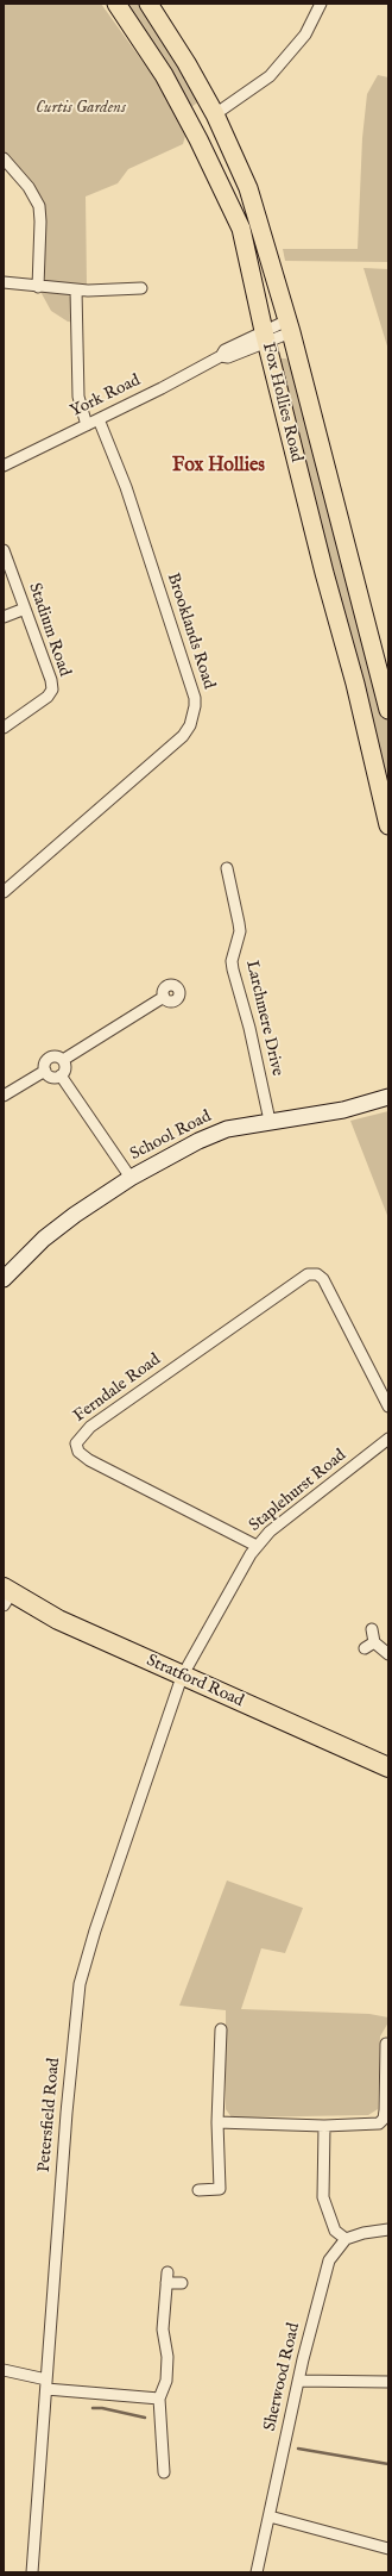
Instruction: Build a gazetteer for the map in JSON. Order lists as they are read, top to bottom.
{
  "streets": {
    "highway": ["Stratford Road"],
    "main road": ["Fox Hollies Road", "School Road"],
    "street": [
      "York Road",
      "Stadium Road",
      "Brooklands Road",
      "Larchmere Drive",
      "Ferndale Road",
      "Staplehurst Road",
      "Petersfield Road",
      "Sherwood Road"
    ]
  },
  "crossings": [
    ["York Road", "Fox Hollies Road"],
    ["York Road", "Brooklands Road"],
    ["Larchmere Drive", "School Road"],
    ["Ferndale Road", "Staplehurst Road"],
    ["Staplehurst Road", "Stratford Road"],
    ["Staplehurst Road", "Petersfield Road"],
    ["Stratford Road", "Petersfield Road"]
  ],
  "districts": ["Fox Hollies"],
  "parks": ["Curtis Gardens"]
}
